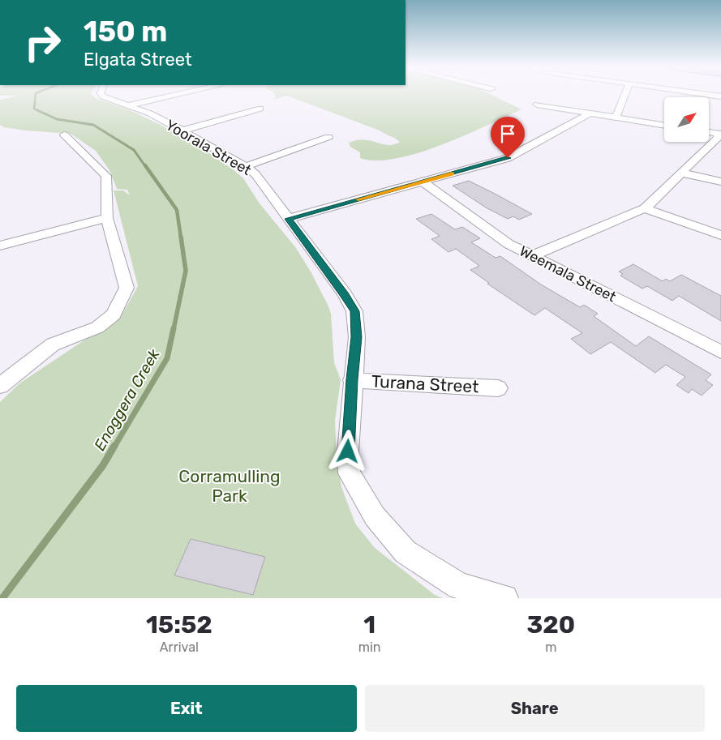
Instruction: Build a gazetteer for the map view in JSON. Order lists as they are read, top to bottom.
{
  "streets": {
    "street": ["Yoorala Street", "Weemala Street", "Turana Street"]
  },
  "crossings": [
    ["Yoorala Street", "Turana Street"]
  ],
  "water": ["Enoggera Creek"],
  "parks": ["Corramulling Park"],
  "north": "top right",
  "page": {
    "turn": ["150 m", "Elgata Street"],
    "eta": [
      "15:52",
      "Arrival",
      "1",
      "min",
      "320",
      "m"
    ],
    "buttons": ["Exit", "Share"]
  }
}
